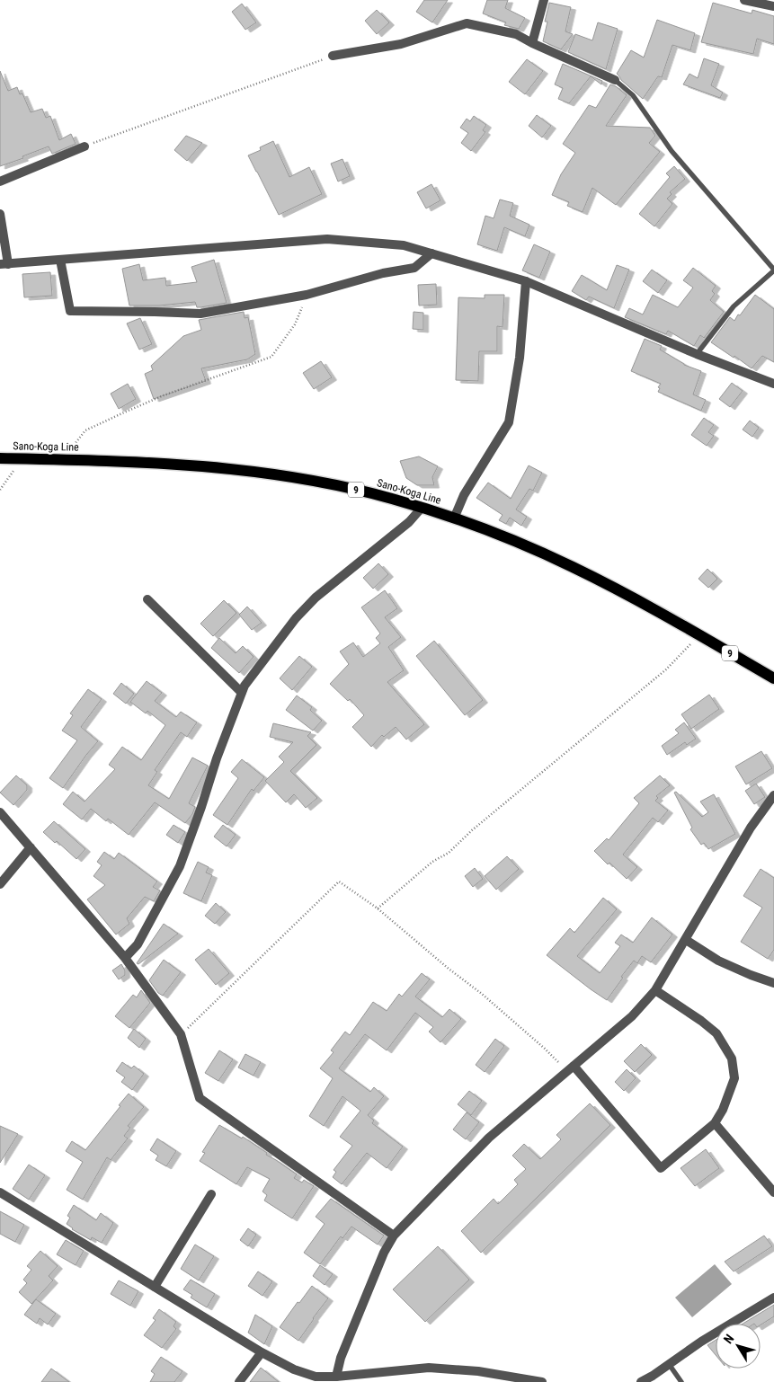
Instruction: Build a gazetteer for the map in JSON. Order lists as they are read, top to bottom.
{
  "streets": {
    "main road": ["Sano-Koga Line", "9"]
  },
  "north": "top left"
}
